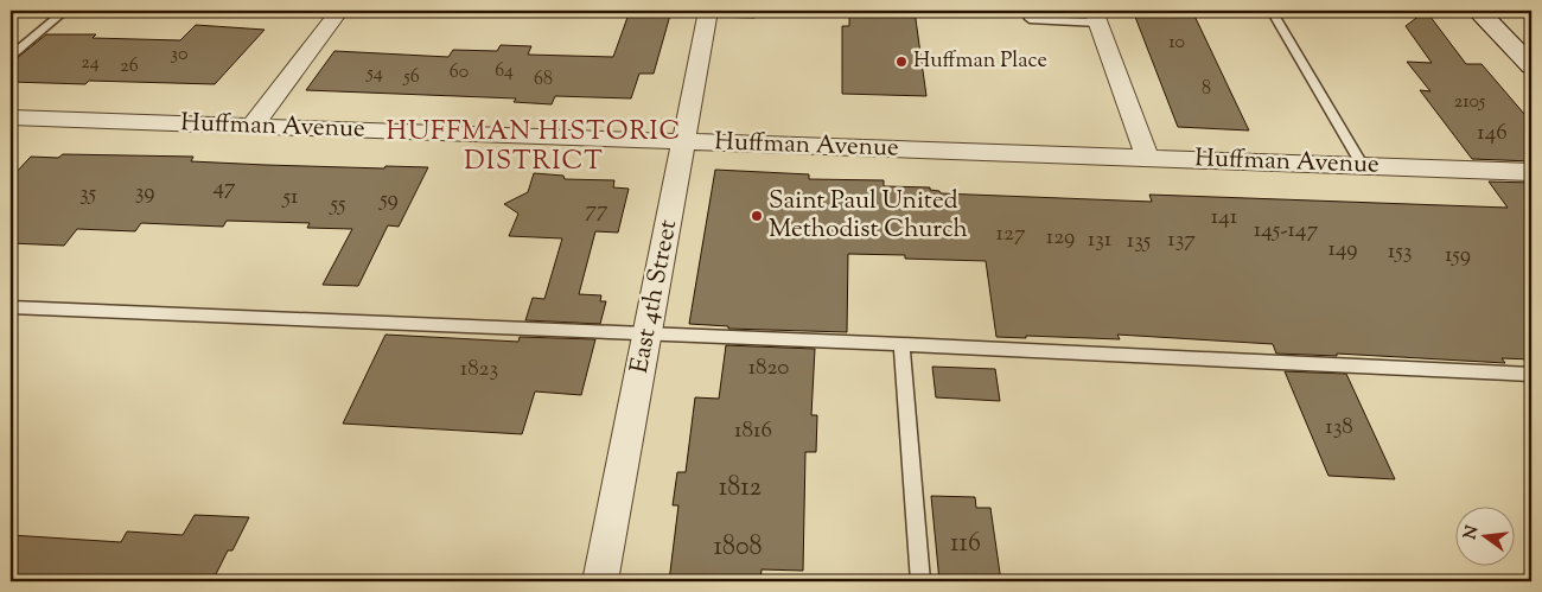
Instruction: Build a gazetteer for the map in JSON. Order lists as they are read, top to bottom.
{
  "streets": {
    "street": ["Huffman Avenue", "East 4th Street"]
  },
  "crossings": [
    ["Huffman Avenue", "East 4th Street"]
  ],
  "districts": ["HUFFMAN HISTORIC DISTRICT"],
  "places": ["Huffman Place", "Saint Paul United Methodist Church"],
  "house_numbers": [
    "10",
    "30",
    "24",
    "26",
    "64",
    "60",
    "54",
    "56",
    "68",
    "8",
    "2105",
    "146",
    "47",
    "39",
    "35",
    "51",
    "59",
    "55",
    "77",
    "141",
    "145-147",
    "127",
    "129",
    "131",
    "137",
    "135",
    "149",
    "153",
    "159",
    "1820",
    "1823",
    "138",
    "1816",
    "1812",
    "116",
    "1808"
  ],
  "north": "left"
}
